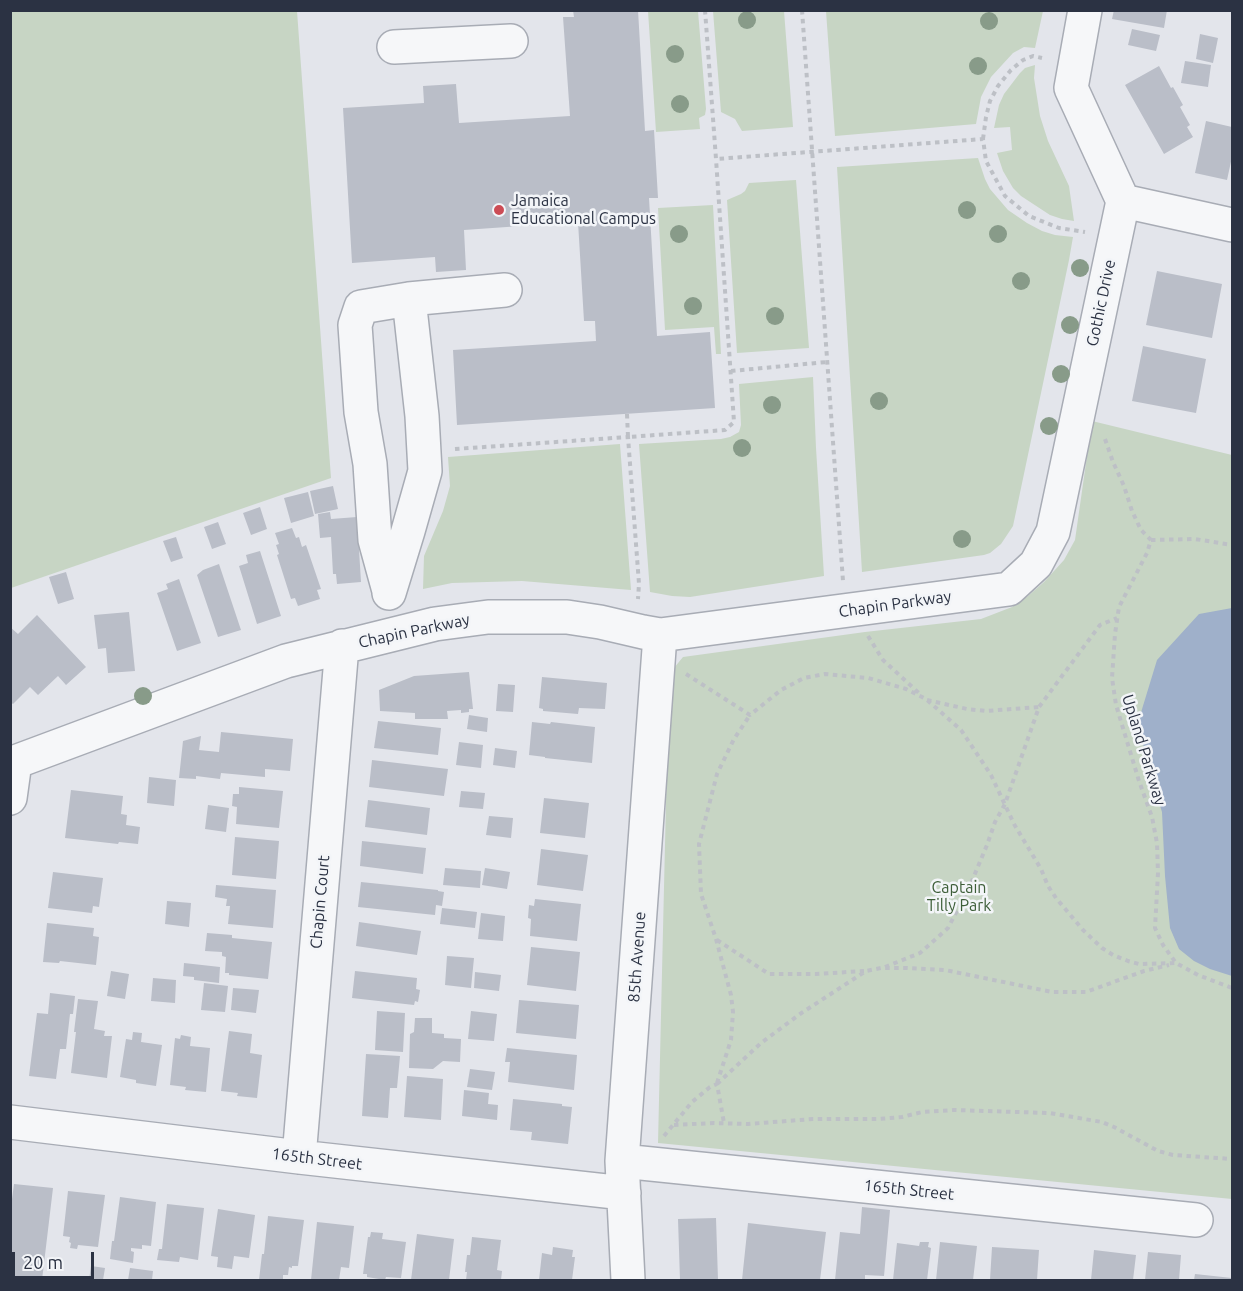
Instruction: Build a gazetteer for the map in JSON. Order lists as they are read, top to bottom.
{
  "streets": {
    "street": [
      "Gothic Drive",
      "Chapin Parkway",
      "Chapin Court",
      "85th Avenue",
      "165th Street"
    ],
    "path": ["Upland Parkway"]
  },
  "crossings": [
    ["Gothic Drive", "Chapin Parkway"],
    ["Chapin Parkway", "Chapin Court"],
    ["Chapin Parkway", "85th Avenue"],
    ["Chapin Court", "165th Street"],
    ["85th Avenue", "165th Street"]
  ],
  "parks": ["Captain Tilly Park"],
  "places": ["Jamaica Educational Campus"],
  "scale_bar": "20 m"
}
